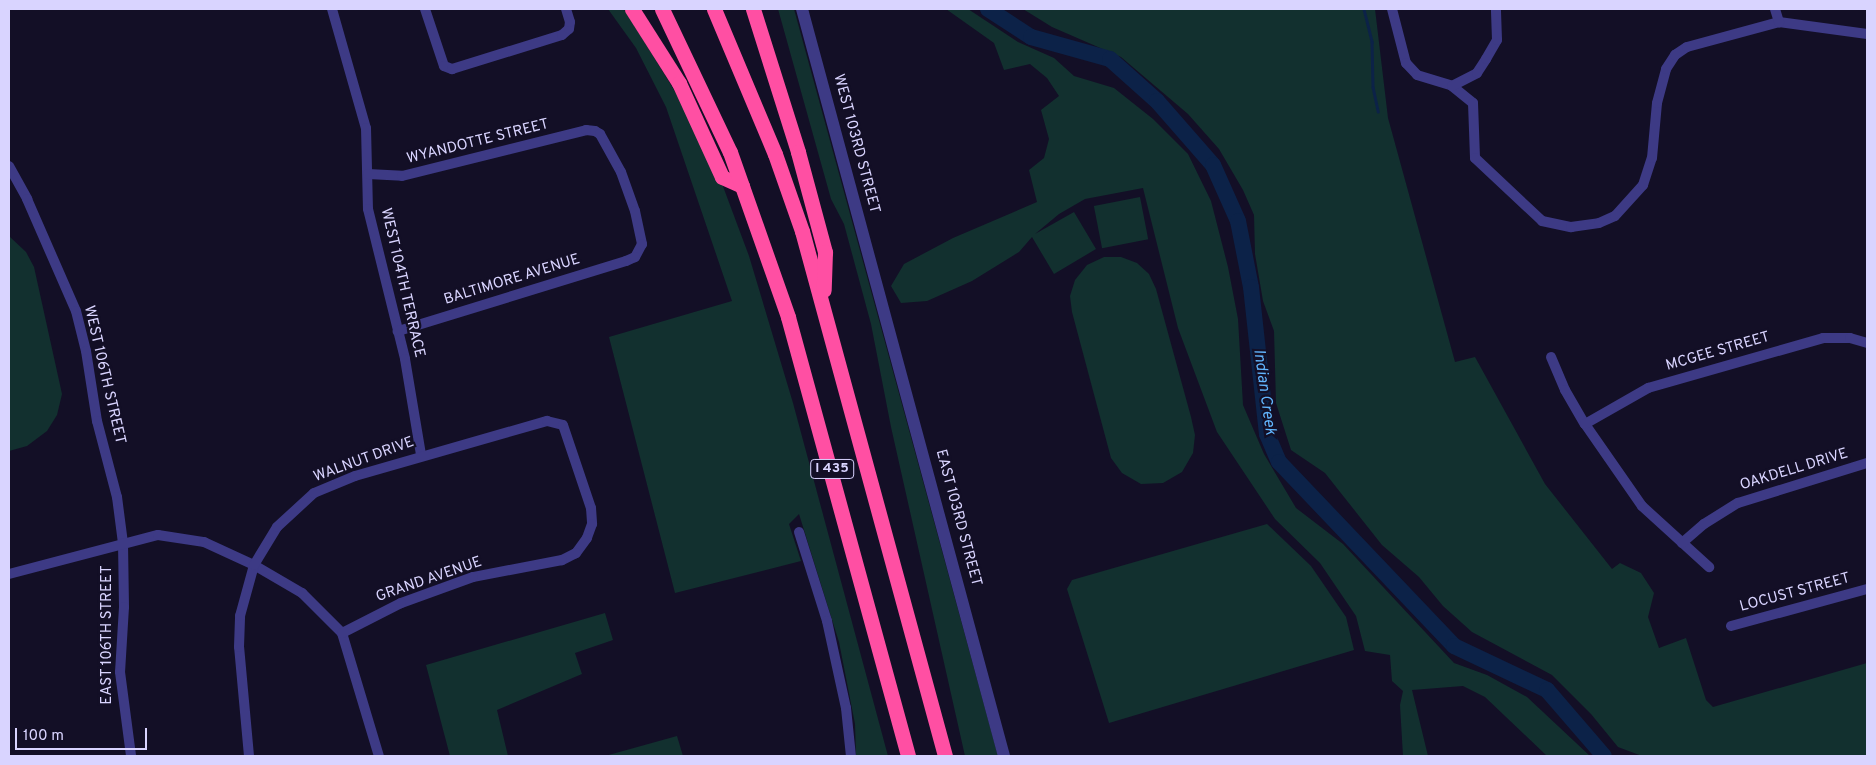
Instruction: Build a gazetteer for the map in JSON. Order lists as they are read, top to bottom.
{
  "streets": {
    "highway": ["I 435"],
    "street": [
      "WYANDOTTE STREET",
      "WEST 103RD STREET",
      "BALTIMORE AVENUE",
      "WEST 104TH TERRACE",
      "MCGEE STREET",
      "WEST 106TH STREET",
      "WALNUT DRIVE",
      "OAKDELL DRIVE",
      "EAST 103RD STREET",
      "GRAND AVENUE",
      "LOCUST STREET",
      "EAST 106TH STREET"
    ]
  },
  "crossings": [
    ["WYANDOTTE STREET", "BALTIMORE AVENUE"],
    ["WYANDOTTE STREET", "WEST 104TH TERRACE"],
    ["WEST 103RD STREET", "EAST 103RD STREET"],
    ["BALTIMORE AVENUE", "WEST 104TH TERRACE"],
    ["WEST 104TH TERRACE", "WALNUT DRIVE"],
    ["WEST 106TH STREET", "EAST 106TH STREET"],
    ["WALNUT DRIVE", "GRAND AVENUE"]
  ],
  "water": ["Indian Creek"],
  "scale_bar": "100 m"
}
